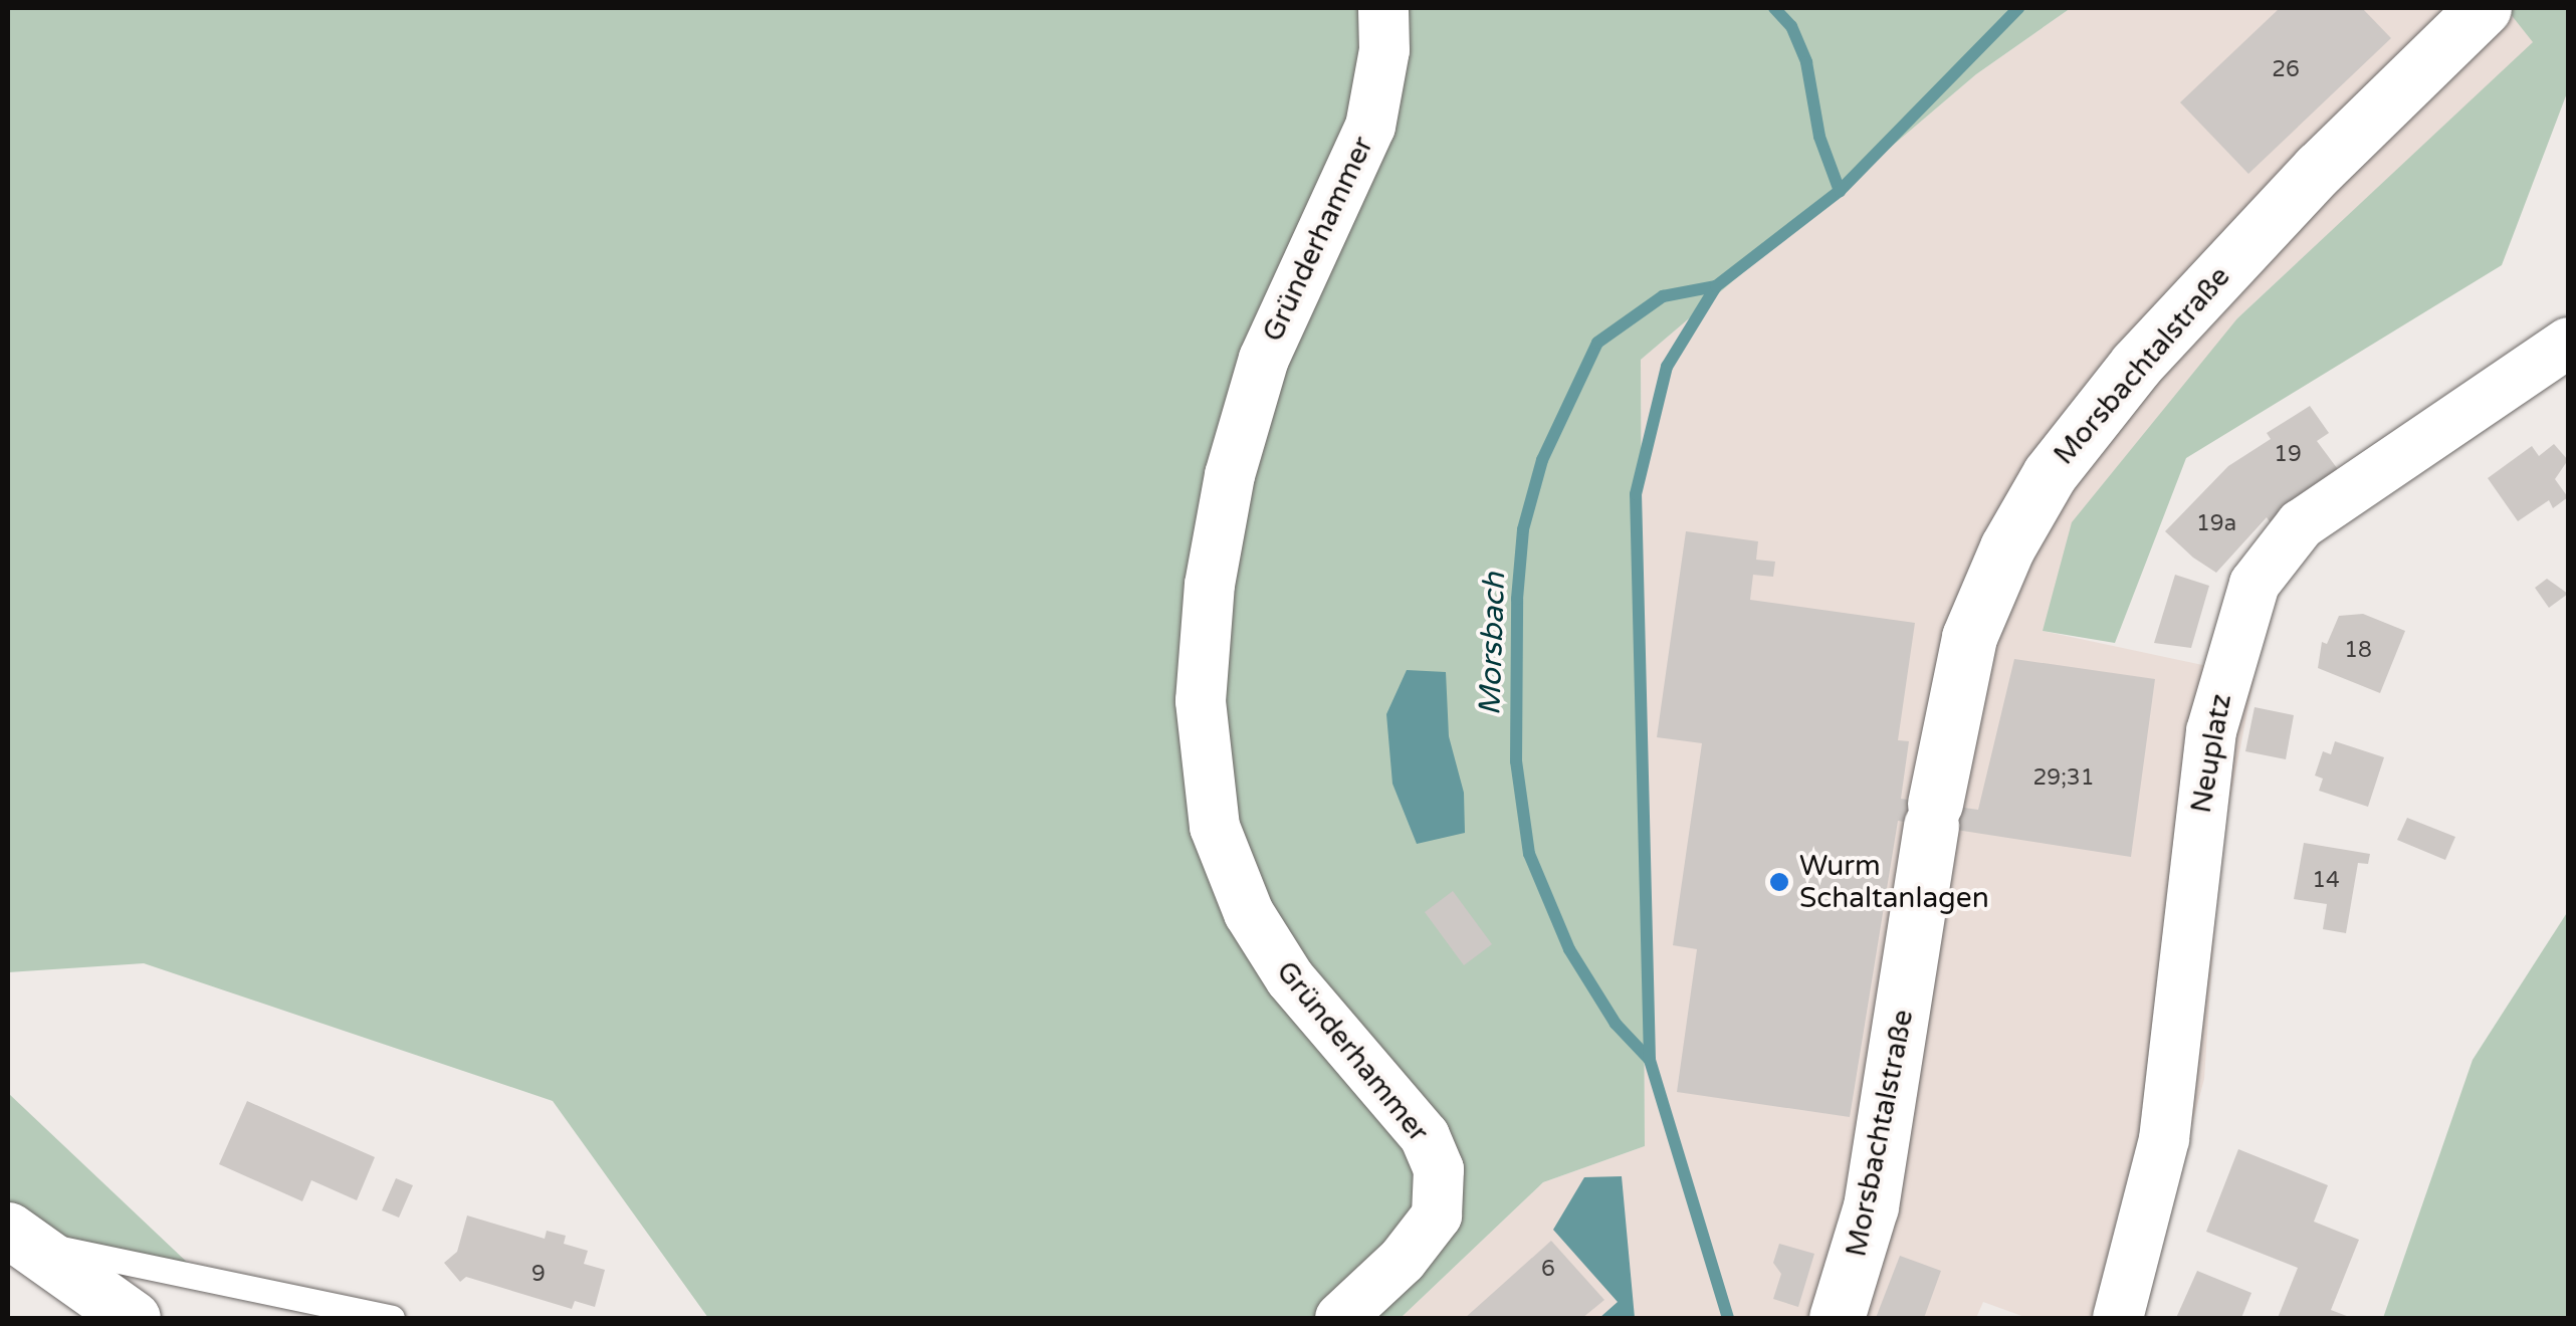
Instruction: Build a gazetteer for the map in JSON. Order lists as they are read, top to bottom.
{
  "streets": {
    "main road": ["Morsbachtalstraße"],
    "street": ["Gründerhammer", "Neuplatz"]
  },
  "water": ["Morsbach"],
  "places": ["Wurm Schaltanlagen"],
  "house_numbers": [
    "26",
    "19",
    "19a",
    "18",
    "29;31",
    "14",
    "6",
    "9"
  ]
}
